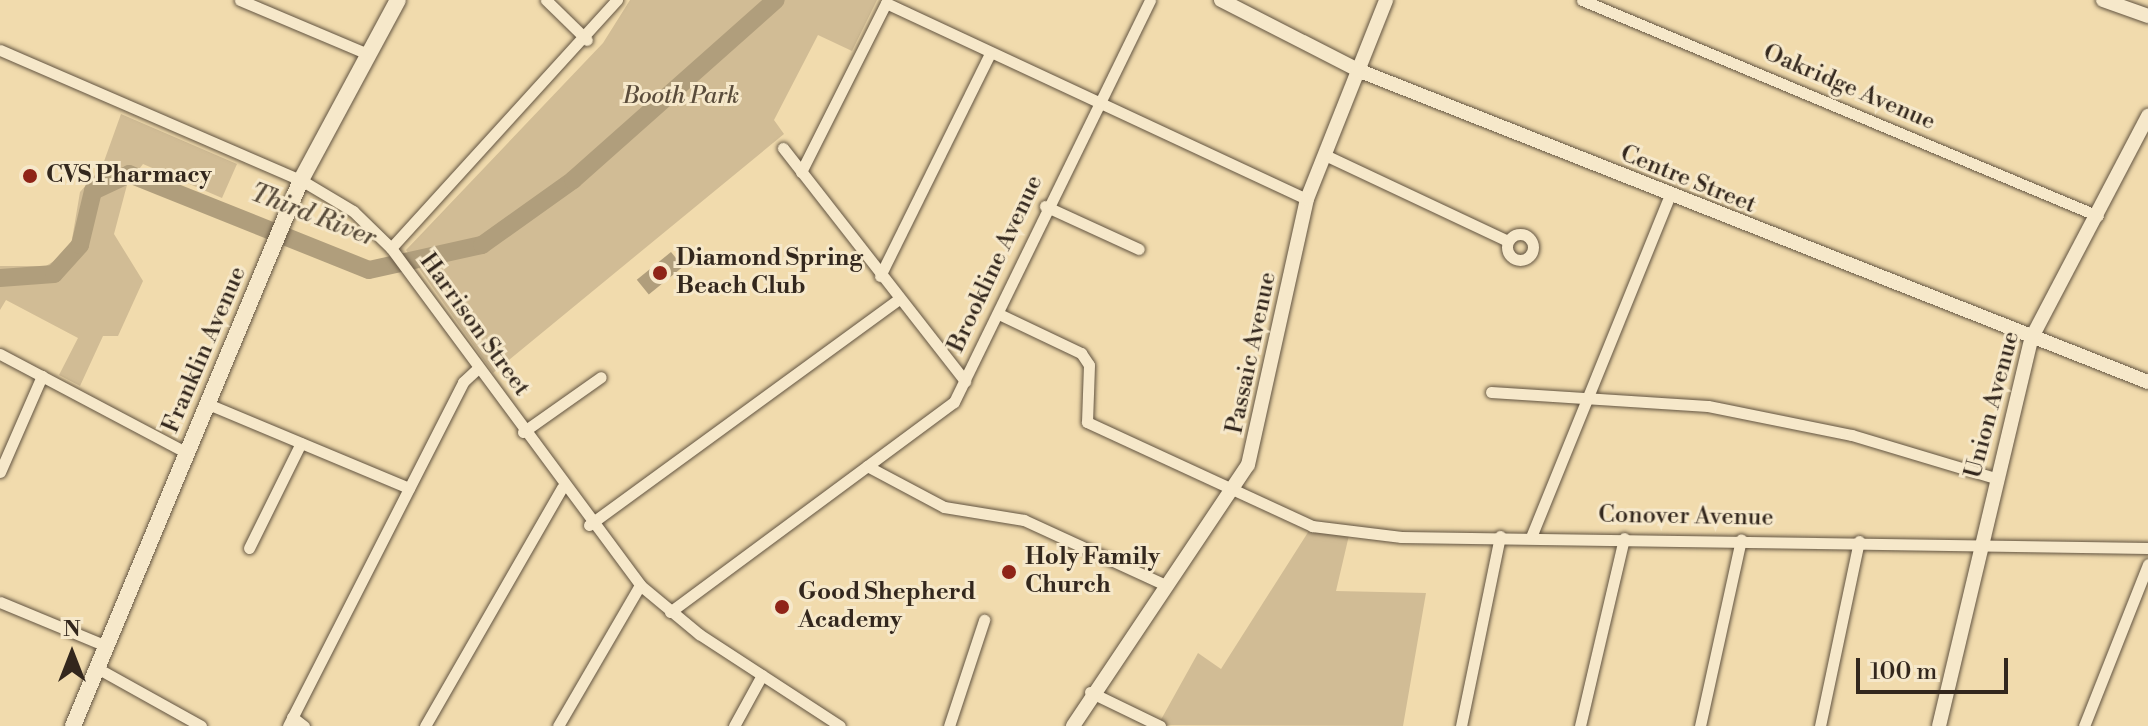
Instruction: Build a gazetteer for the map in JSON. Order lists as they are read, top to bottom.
{
  "streets": {
    "main road": ["Franklin Avenue"],
    "street": [
      "Oakridge Avenue",
      "Centre Street",
      "Brookline Avenue",
      "Harrison Street",
      "Passaic Avenue",
      "Union Avenue",
      "Conover Avenue"
    ]
  },
  "crossings": [
    ["Oakridge Avenue", "Union Avenue"],
    ["Centre Street", "Passaic Avenue"],
    ["Centre Street", "Union Avenue"],
    ["Brookline Avenue", "Harrison Street"],
    ["Brookline Avenue", "Conover Avenue"],
    ["Harrison Street", "Franklin Avenue"],
    ["Passaic Avenue", "Conover Avenue"],
    ["Union Avenue", "Conover Avenue"]
  ],
  "water": ["Third River"],
  "parks": ["Booth Park"],
  "places": [
    "CVS Pharmacy",
    "Diamond Spring Beach Club",
    "Holy Family Church",
    "Good Shepherd Academy"
  ],
  "scale_bar": "100 m",
  "north": "top"
}
